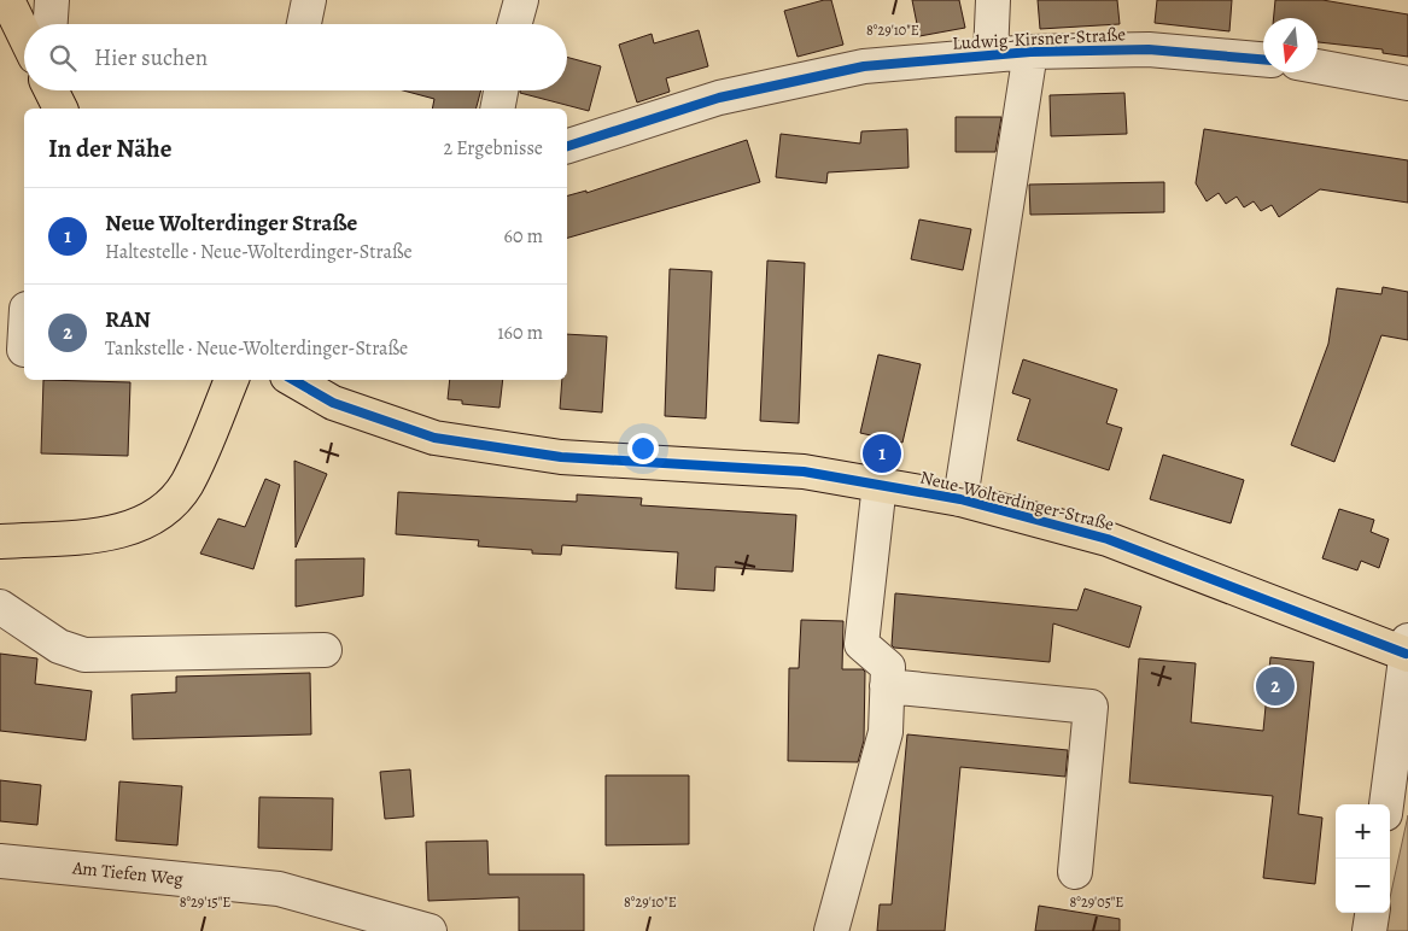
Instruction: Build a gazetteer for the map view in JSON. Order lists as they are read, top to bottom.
{
  "streets": {
    "main road": ["Neue-Wolterdinger-Straße"],
    "street": ["Ludwig-Kirsner-Straße", "Am Tiefen Weg"]
  },
  "crossings": [
    ["Ludwig-Kirsner-Straße", "Neue-Wolterdinger-Straße"]
  ],
  "north": "bottom",
  "page": {
    "search": "Hier suchen",
    "heading": ["In der Nähe", "2 Ergebnisse"],
    "list": [
      {
        "mark": "1",
        "name": "Neue Wolterdinger Straße",
        "note": "Haltestelle · Neue-Wolterdinger-Straße",
        "value": "60 m"
      },
      {
        "mark": "2",
        "name": "RAN",
        "note": "Tankstelle · Neue-Wolterdinger-Straße",
        "value": "160 m"
      }
    ],
    "pins": ["1", "2"],
    "map_buttons": ["+", "−"]
  },
  "coordinates": ["8°29'10\"E", "8°29'15\"E", "8°29'05\"E"]
}
